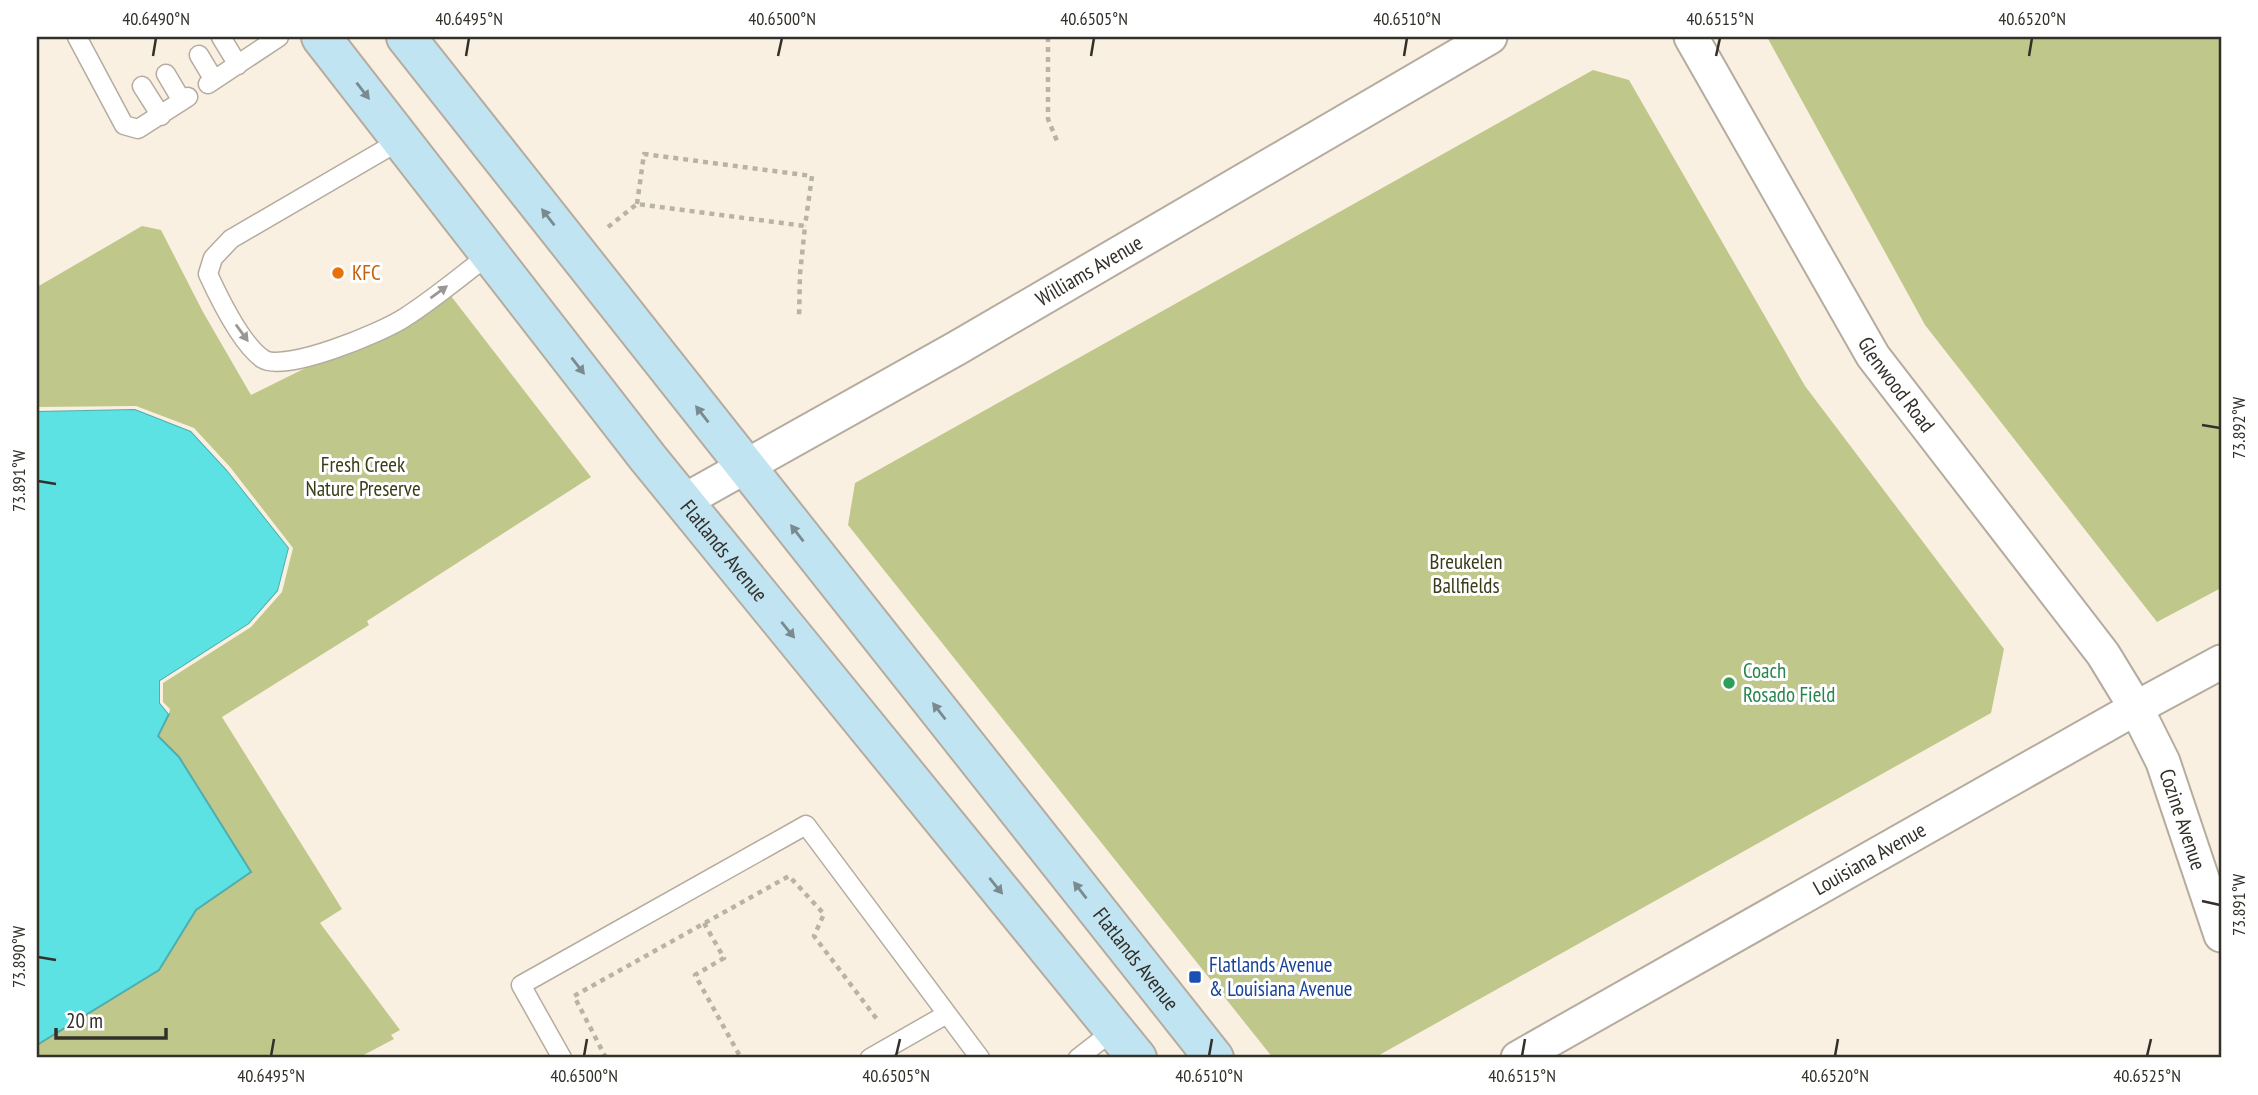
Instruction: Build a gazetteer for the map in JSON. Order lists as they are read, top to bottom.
{
  "streets": {
    "main road": ["Flatlands Avenue"],
    "street": [
      "Williams Avenue",
      "Glenwood Road",
      "Cozine Avenue",
      "Louisiana Avenue"
    ]
  },
  "crossings": [
    ["Williams Avenue", "Flatlands Avenue"],
    ["Glenwood Road", "Cozine Avenue"],
    ["Glenwood Road", "Louisiana Avenue"],
    ["Cozine Avenue", "Louisiana Avenue"]
  ],
  "parks": ["Fresh Creek Nature Preserve", "Breukelen Ballfields"],
  "places": {
    "other": ["KFC", "Coach Rosado Field"],
    "transit": ["Flatlands Avenue & Louisiana Avenue"]
  },
  "scale_bar": "20 m",
  "coordinates": [
    "40.6490°N",
    "40.6495°N",
    "40.6500°N",
    "40.6505°N",
    "40.6510°N",
    "40.6515°N",
    "40.6520°N",
    "73.892°W",
    "73.891°W",
    "73.890°W",
    "40.6525°N"
  ]
}
